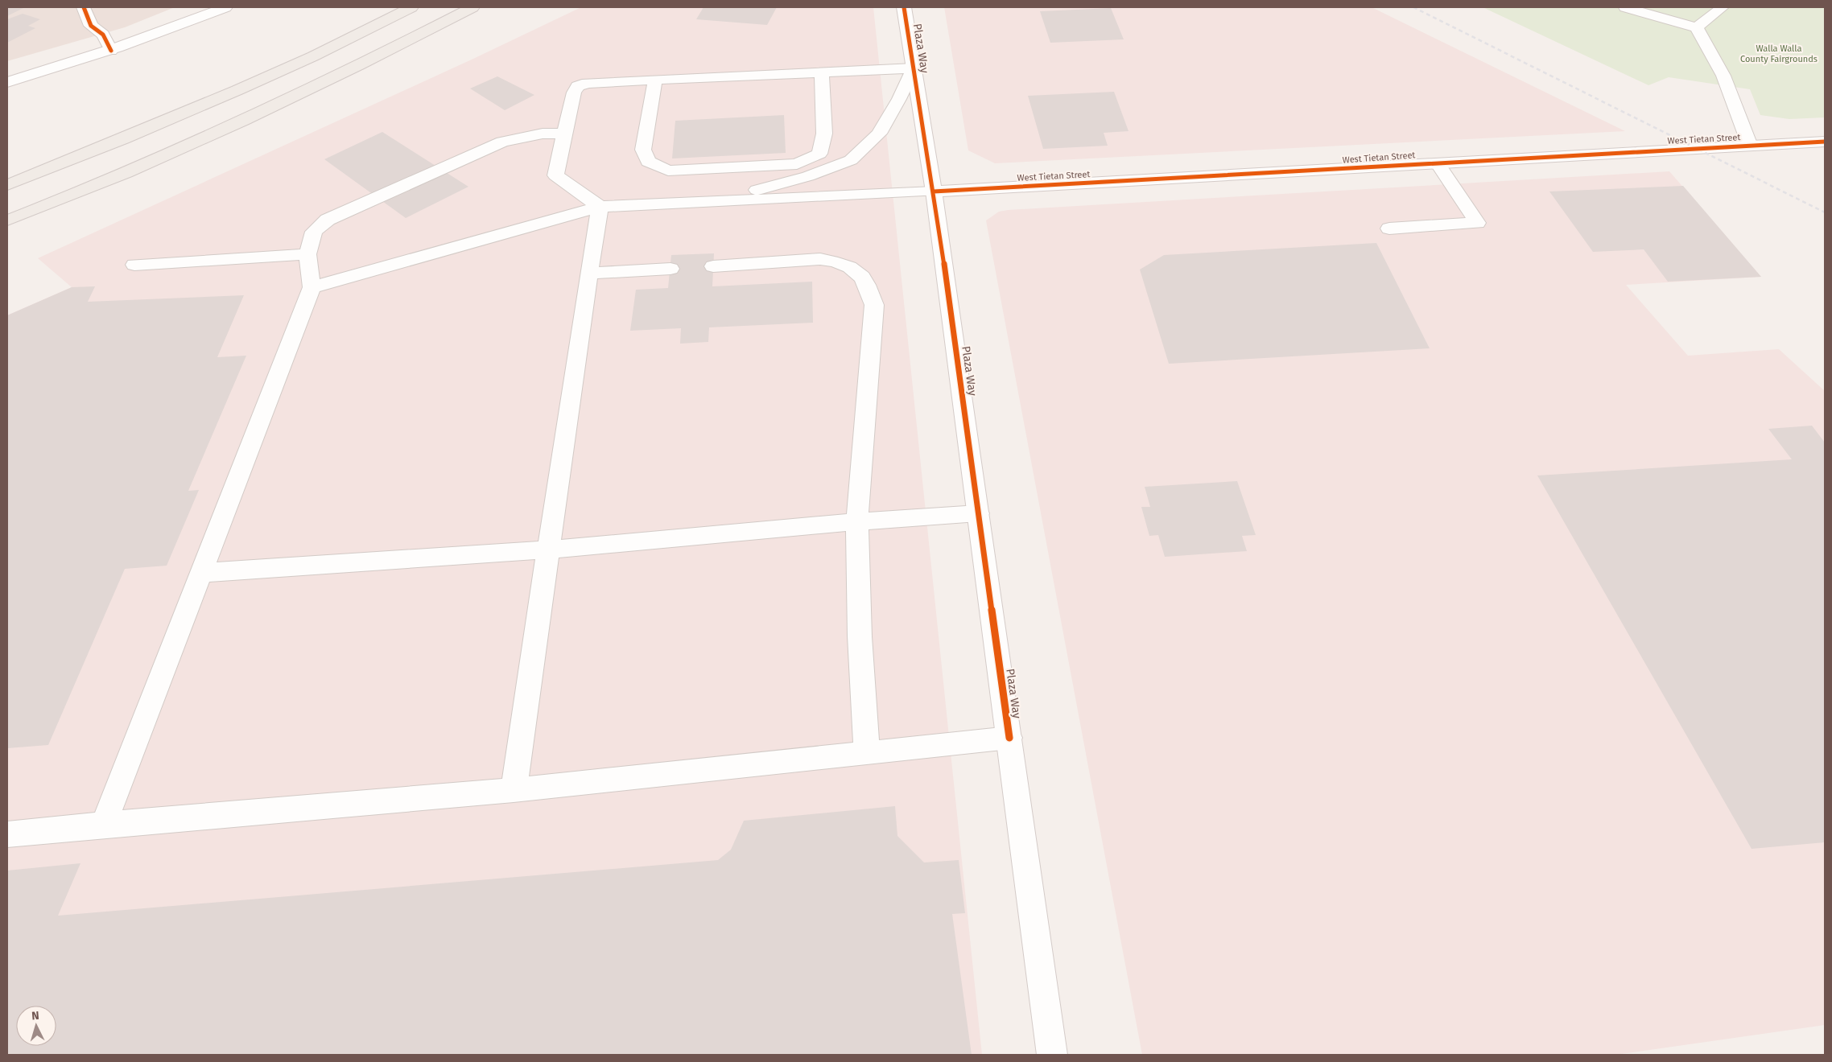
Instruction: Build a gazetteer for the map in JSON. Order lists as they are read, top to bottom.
{
  "streets": {
    "main road": ["Plaza Way", "West Tietan Street"]
  },
  "crossings": [
    ["Plaza Way", "West Tietan Street"]
  ],
  "parks": ["Walla Walla County Fairgrounds"],
  "north": "top"
}
